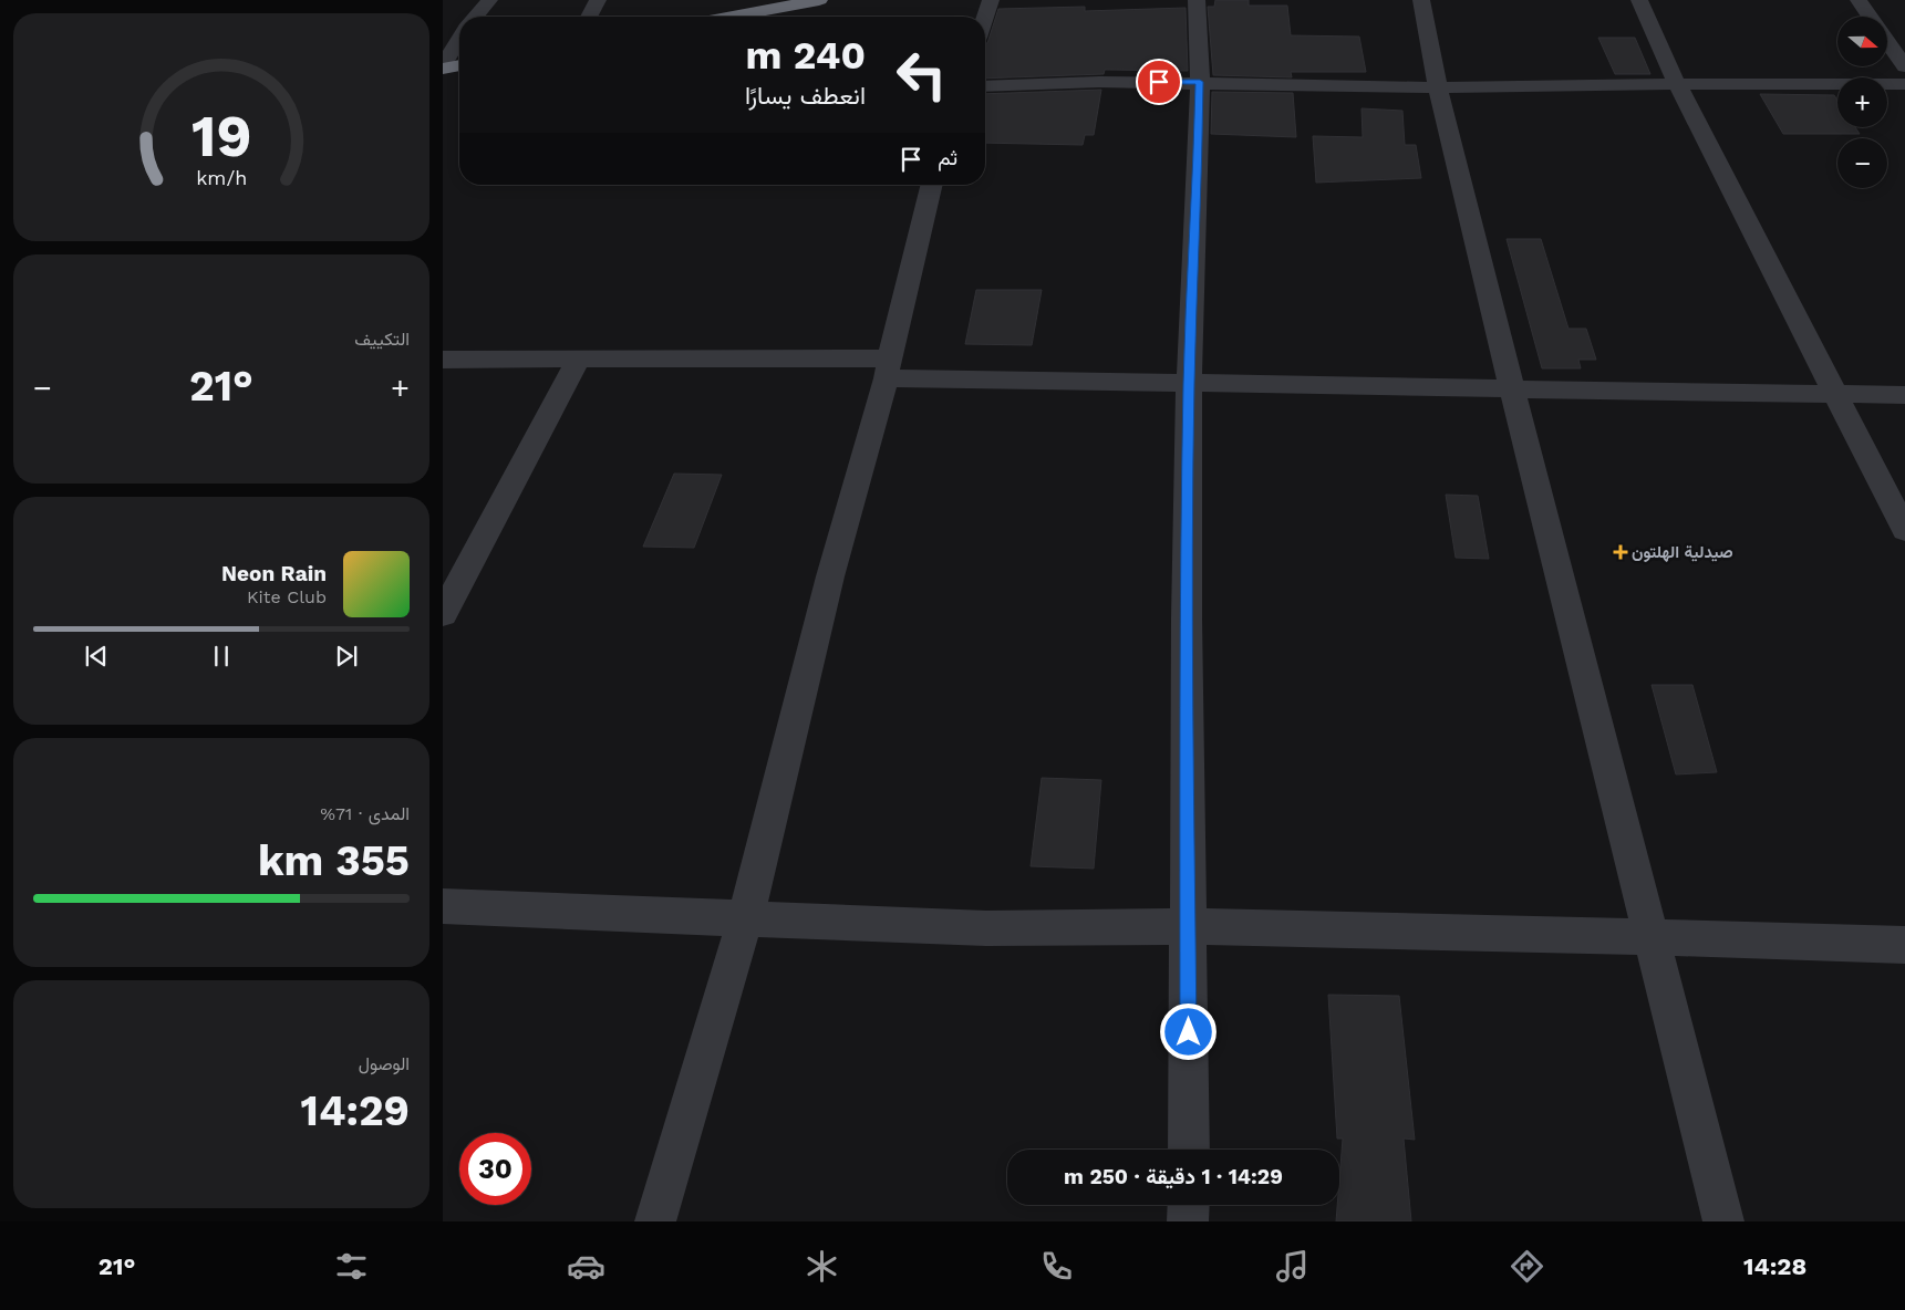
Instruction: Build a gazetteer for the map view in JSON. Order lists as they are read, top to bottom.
{
  "places": {
    "health": ["صيدلية الهلتون"]
  },
  "north": "right",
  "page": {
    "map_buttons": ["+", "−"],
    "turn": ["240 m", "انعطف يسارًا"],
    "then": "ثم",
    "tile": [
      "التكييف",
      ["المدى · 71%", "355 km"],
      ["الوصول", "14:29"]
    ],
    "heat": ["−", "21°", "+"],
    "song": ["Neon Rain", "Kite Club"],
    "limit": "30",
    "trip": "14:29 · 1 دقيقة · 250 m",
    "tabs": ["14:28", "21°"],
    "gauge": ["19", "km/h"]
  }
}
